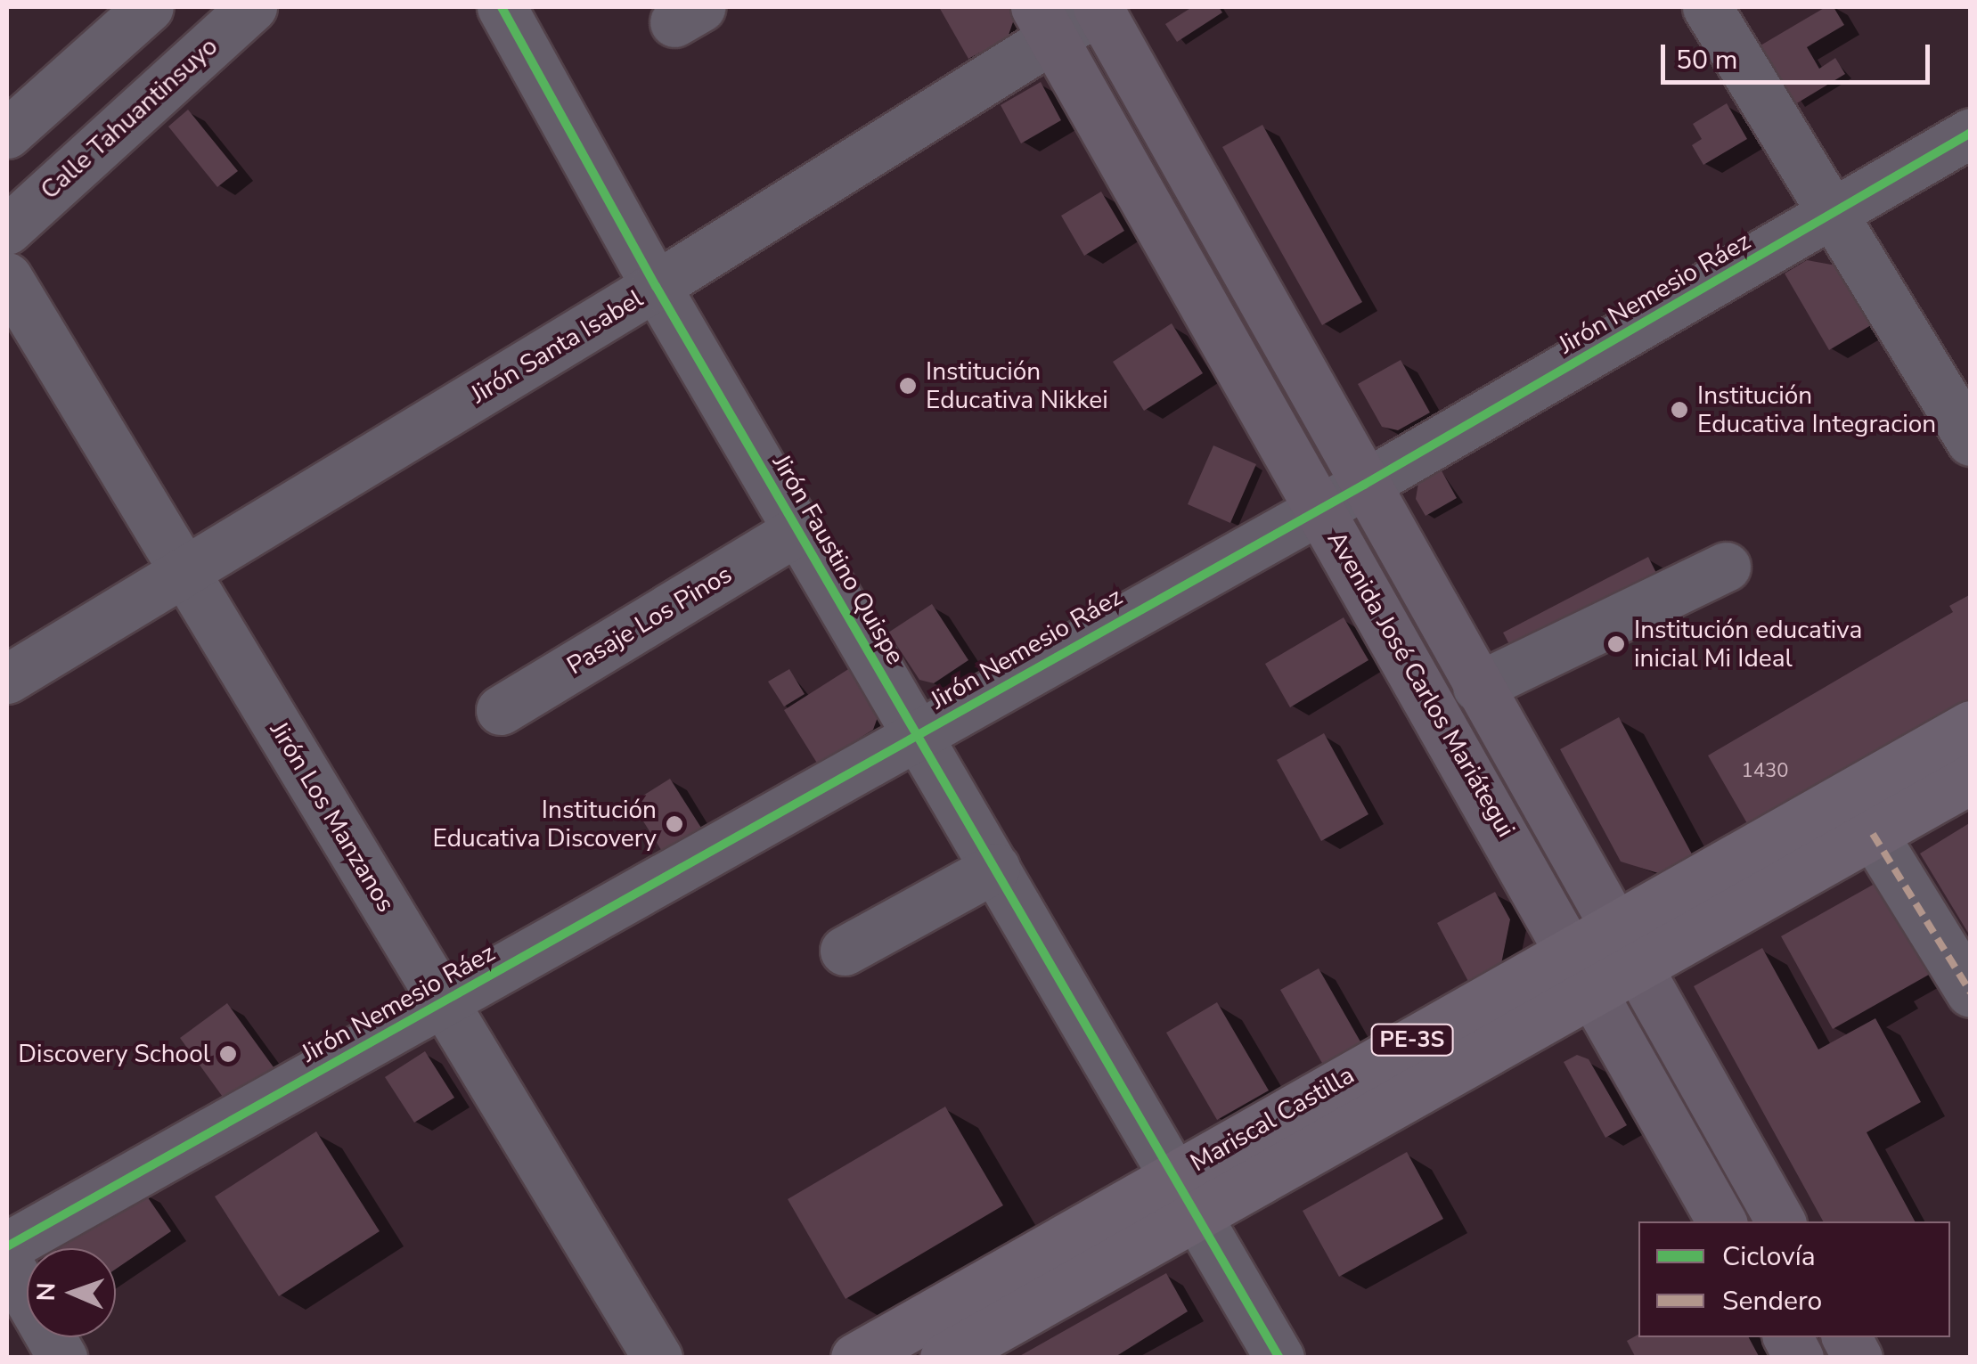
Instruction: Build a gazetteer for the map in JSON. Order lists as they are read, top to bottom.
{
  "streets": {
    "highway": ["PE-3S", "Mariscal Castilla"],
    "main road": ["Avenida José Carlos Mariátegui"],
    "street": [
      "Calle Tahuantinsuyo",
      "Jirón Nemesio Ráez",
      "Jirón Santa Isabel",
      "Jirón Faustino Quispe",
      "Pasaje Los Pinos",
      "Jirón Los Manzanos"
    ]
  },
  "crossings": [
    ["Jirón Nemesio Ráez", "Jirón Faustino Quispe"],
    ["Jirón Nemesio Ráez", "Avenida José Carlos Mariátegui"],
    ["Jirón Nemesio Ráez", "Jirón Los Manzanos"],
    ["Jirón Santa Isabel", "Jirón Faustino Quispe"],
    ["Jirón Santa Isabel", "Avenida José Carlos Mariátegui"],
    ["Jirón Santa Isabel", "Jirón Los Manzanos"],
    ["Jirón Faustino Quispe", "Pasaje Los Pinos"],
    ["Jirón Faustino Quispe", "Mariscal Castilla"],
    ["Avenida José Carlos Mariátegui", "Mariscal Castilla"]
  ],
  "places": [
    "Institución Educativa Nikkei",
    "Institución Educativa Integracion",
    "Institución educativa inicial Mi Ideal",
    "Institución Educativa Discovery",
    "Discovery School"
  ],
  "house_numbers": ["1430"],
  "legend": ["Ciclovía", "Sendero"],
  "scale_bar": "50 m",
  "north": "left"
}
